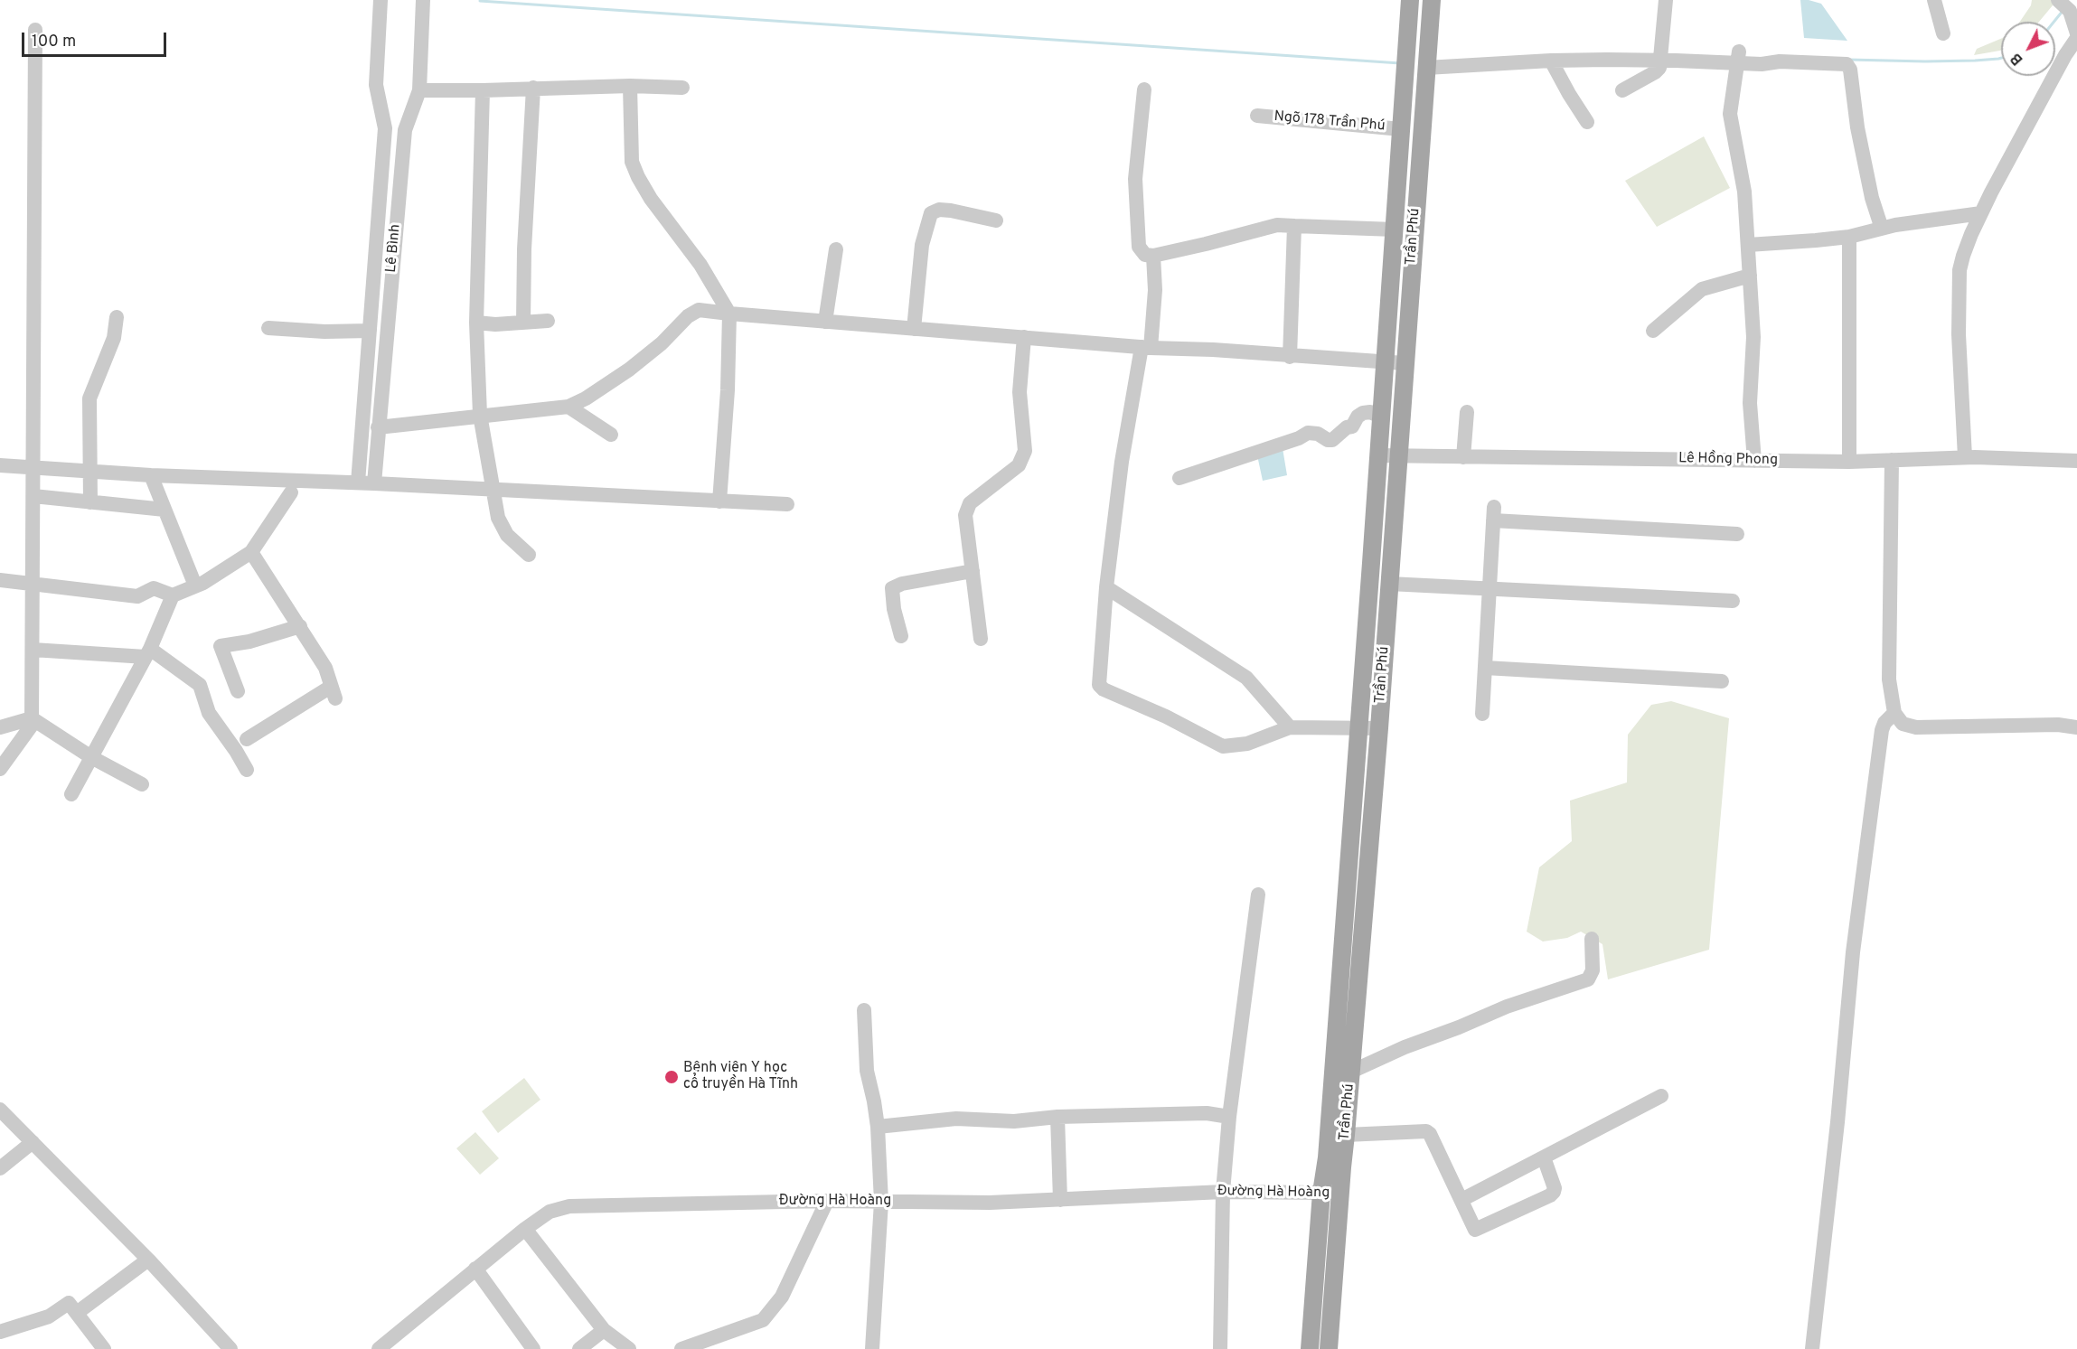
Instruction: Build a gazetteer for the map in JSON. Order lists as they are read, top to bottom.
{
  "streets": {
    "main road": ["Trần Phú"],
    "street": [
      "Ngõ 178 Trần Phú",
      "Lê Bình",
      "Lê Hồng Phong",
      "Đường Hà Hoàng"
    ]
  },
  "crossings": [
    ["Ngõ 178 Trần Phú", "Trần Phú"],
    ["Trần Phú", "Lê Hồng Phong"],
    ["Trần Phú", "Đường Hà Hoàng"]
  ],
  "places": ["Bệnh viện Y học cổ truyền Hà Tĩnh"],
  "scale_bar": "100 m",
  "north": "bottom left"
}
